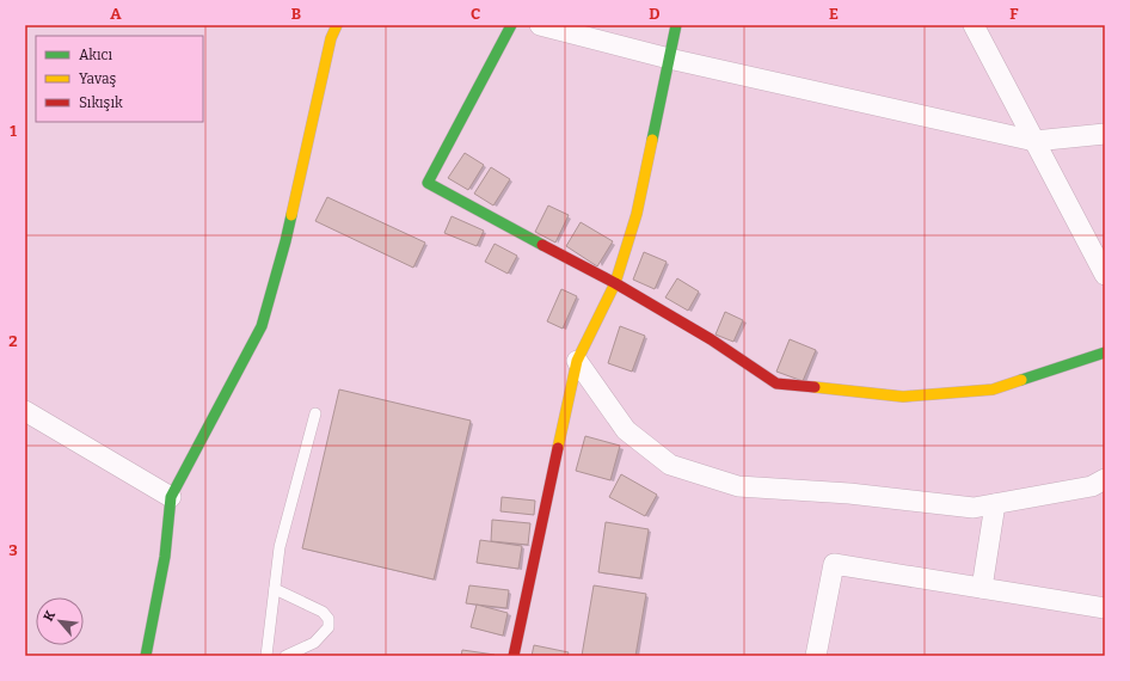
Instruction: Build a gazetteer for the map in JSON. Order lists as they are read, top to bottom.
{
  "legend": ["Akıcı", "Yavaş", "Sıkışık"],
  "north": "top left",
  "grid": {
    "columns": [
      "A",
      "B",
      "C",
      "D",
      "E",
      "F"
    ],
    "rows": ["1", "2", "3"]
  }
}
